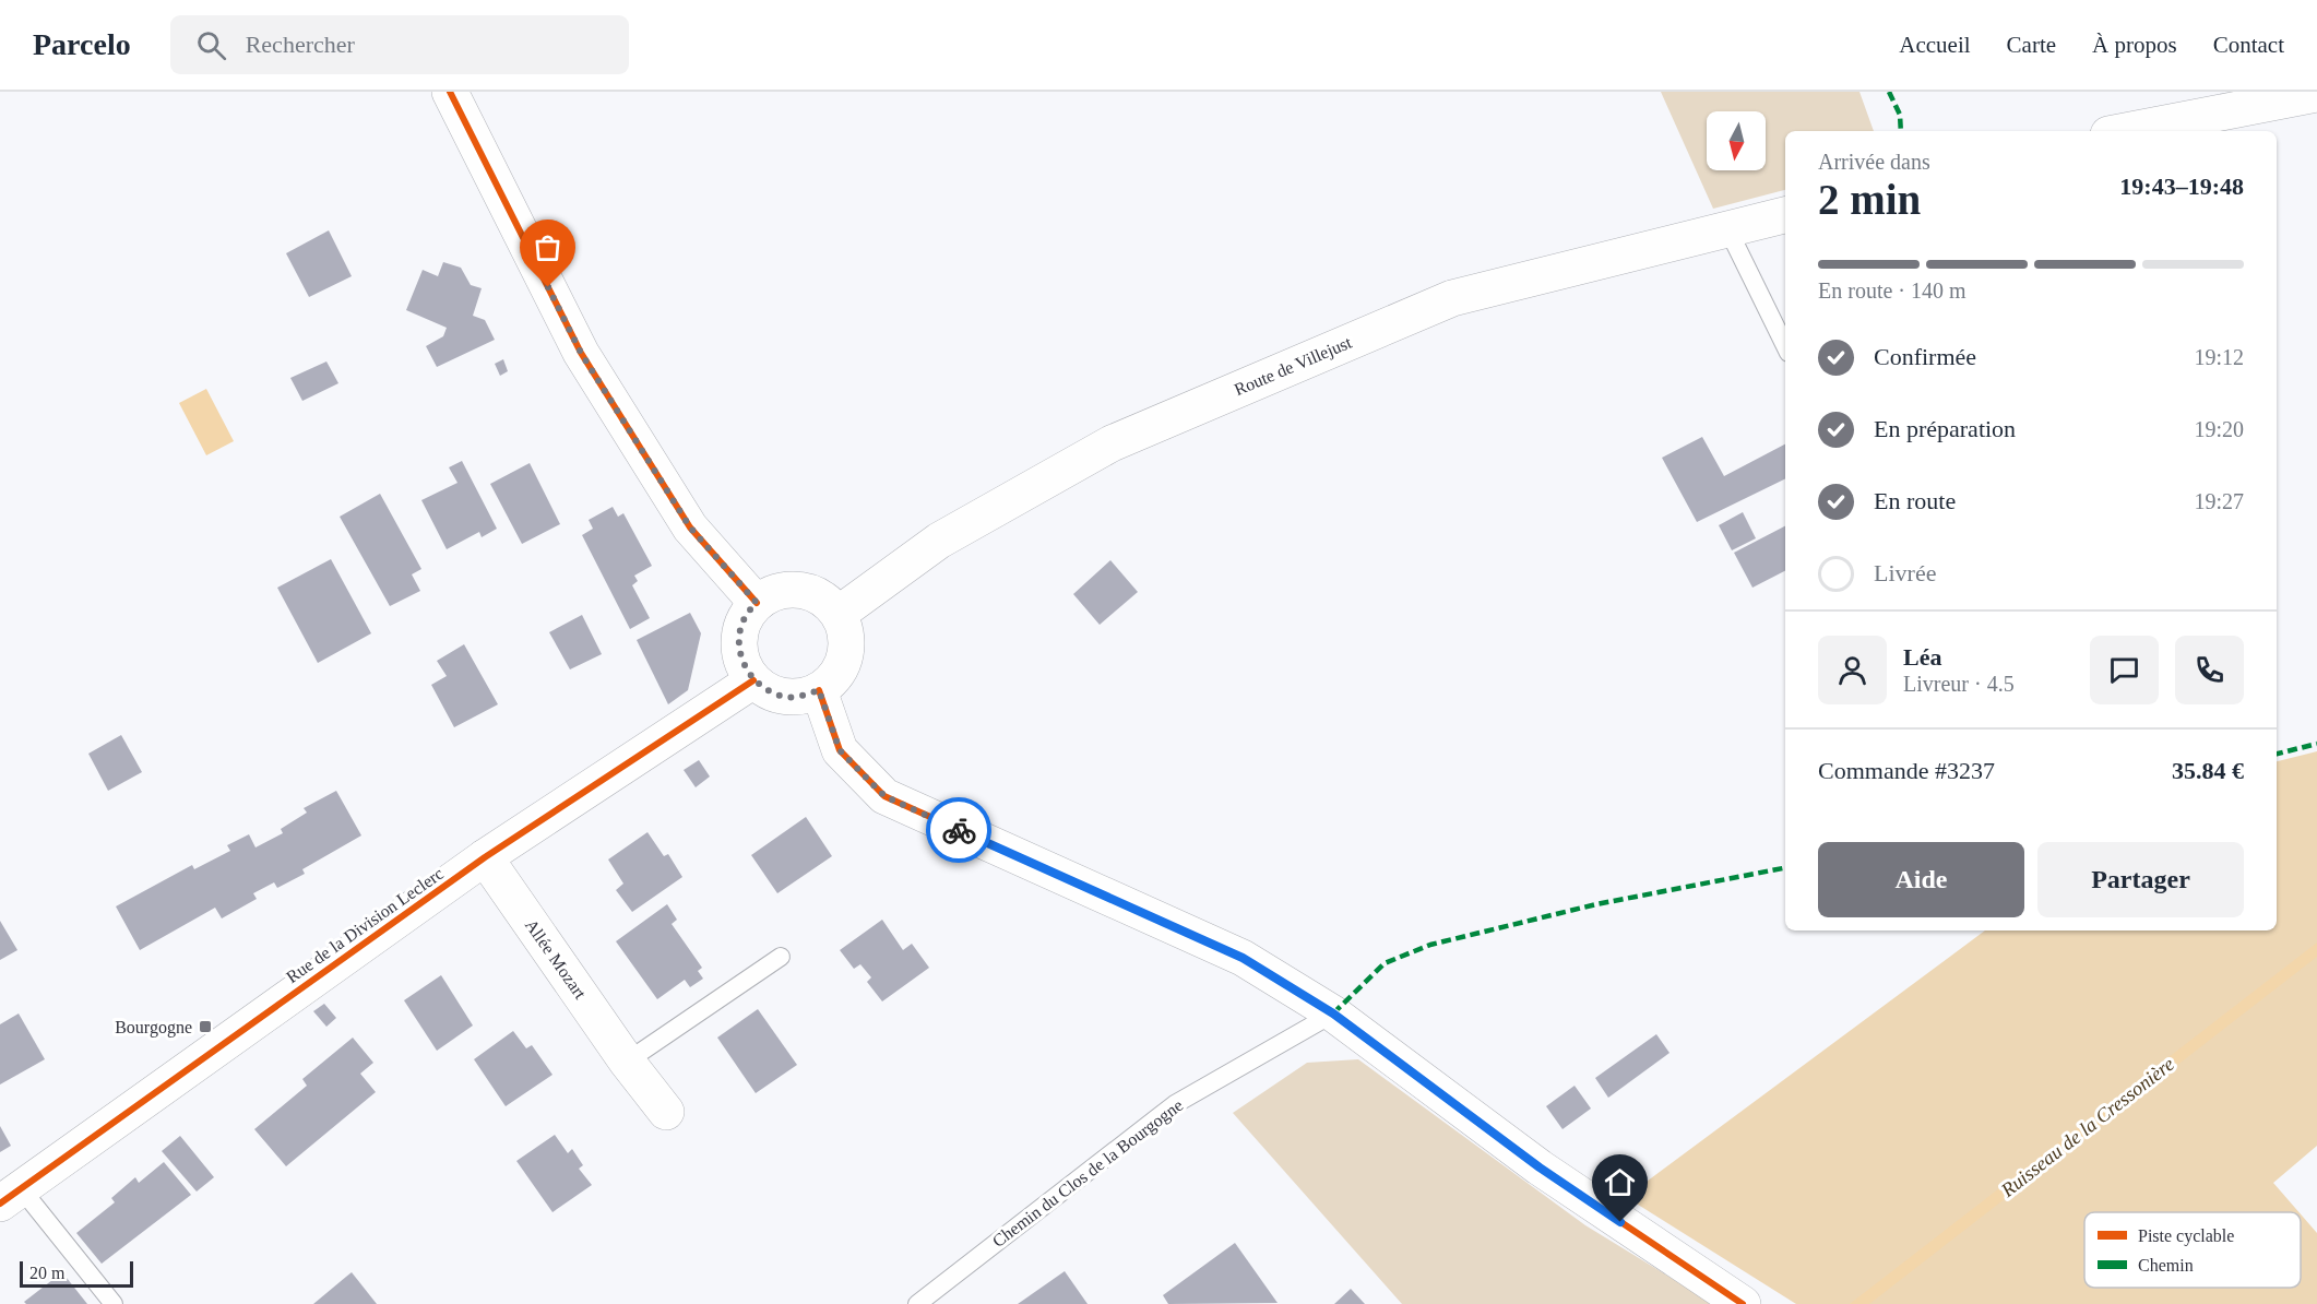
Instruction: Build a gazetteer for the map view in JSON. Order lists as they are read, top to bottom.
{
  "streets": {
    "street": ["Route de Villejust", "Rue de la Division Leclerc", "Allée Mozart"],
    "lane": ["Chemin du Clos de la Bourgogne"]
  },
  "crossings": [
    ["Route de Villejust", "Rue de la Division Leclerc"],
    ["Rue de la Division Leclerc", "Allée Mozart"]
  ],
  "water": ["Ruisseau de la Cressonière"],
  "places": {
    "transit": ["Bourgogne"]
  },
  "legend": ["Piste cyclable", "Chemin"],
  "scale_bar": "20 m",
  "north": "bottom",
  "page": {
    "header": "Parcelo",
    "search": "Rechercher",
    "nav": [
      "Accueil",
      "Carte",
      "À propos",
      "Contact"
    ],
    "heading": ["2 min", "Arrivée dans", "19:43–19:48"],
    "panel": [
      "Léa",
      "Livreur · 4.5",
      "Commande #3237",
      "35.84 €"
    ],
    "bar": "En route · 140 m",
    "list": [
      ["Confirmée", "19:12"],
      ["En préparation", "19:20"],
      ["En route", "19:27"],
      "Livrée"
    ],
    "buttons": ["Aide", "Partager"],
    "scale": "20 m"
  }
}
